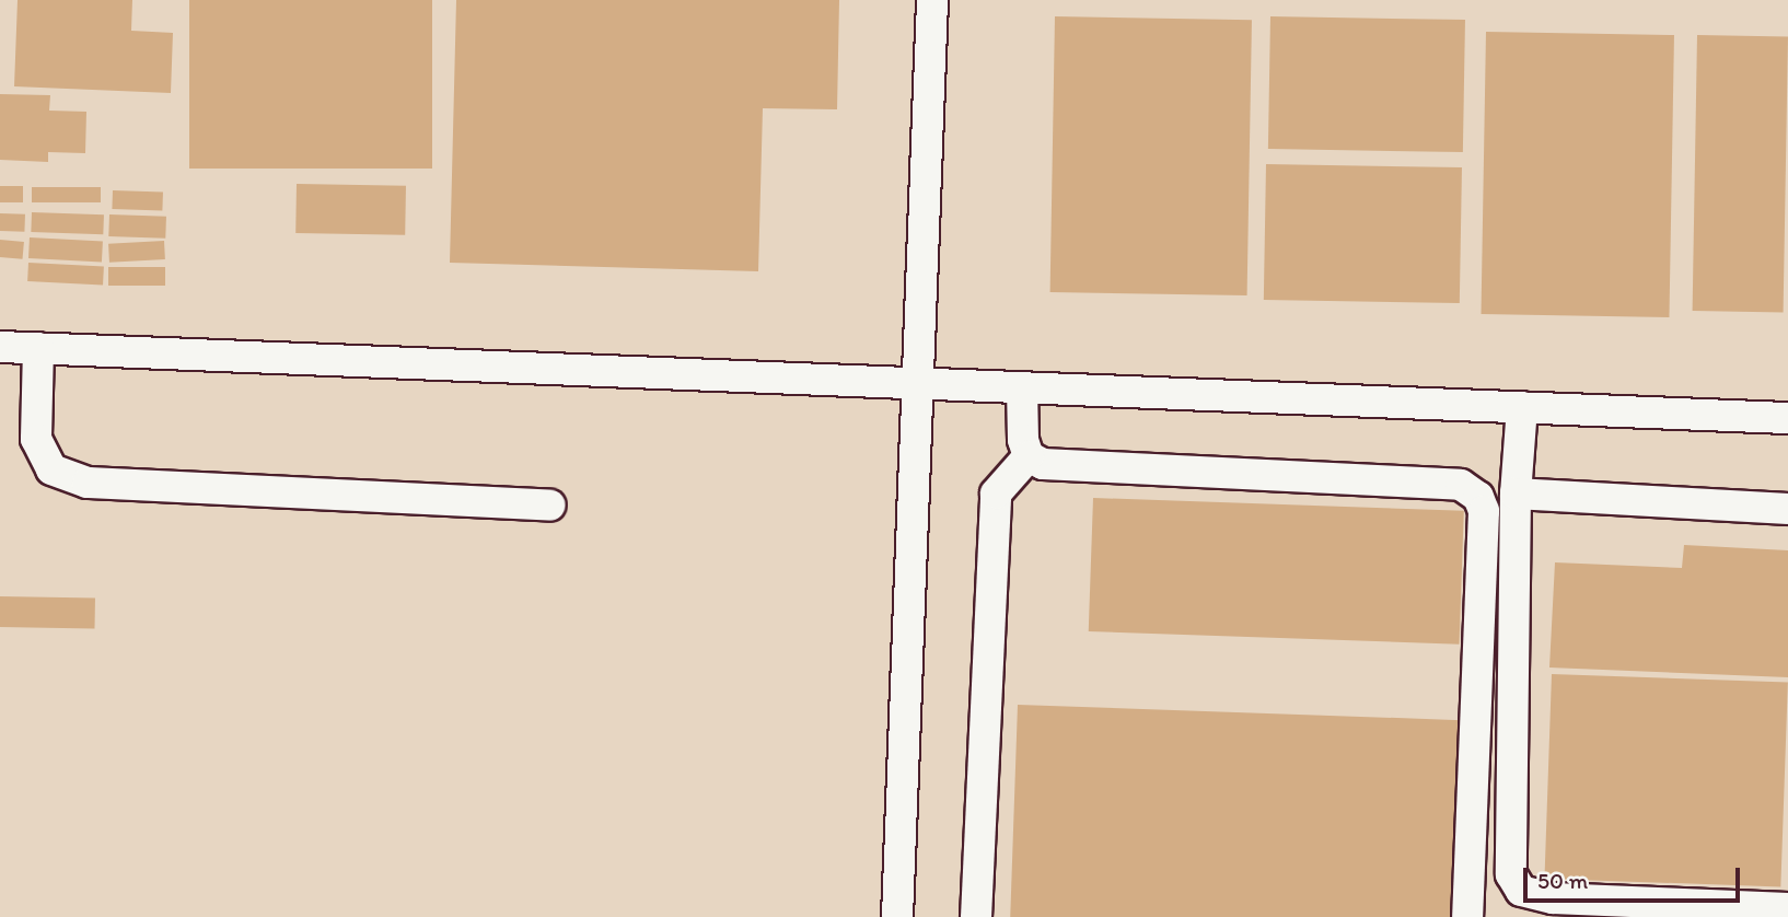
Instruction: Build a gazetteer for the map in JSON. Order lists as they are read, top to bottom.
{
  "scale_bar": "50 m"
}
